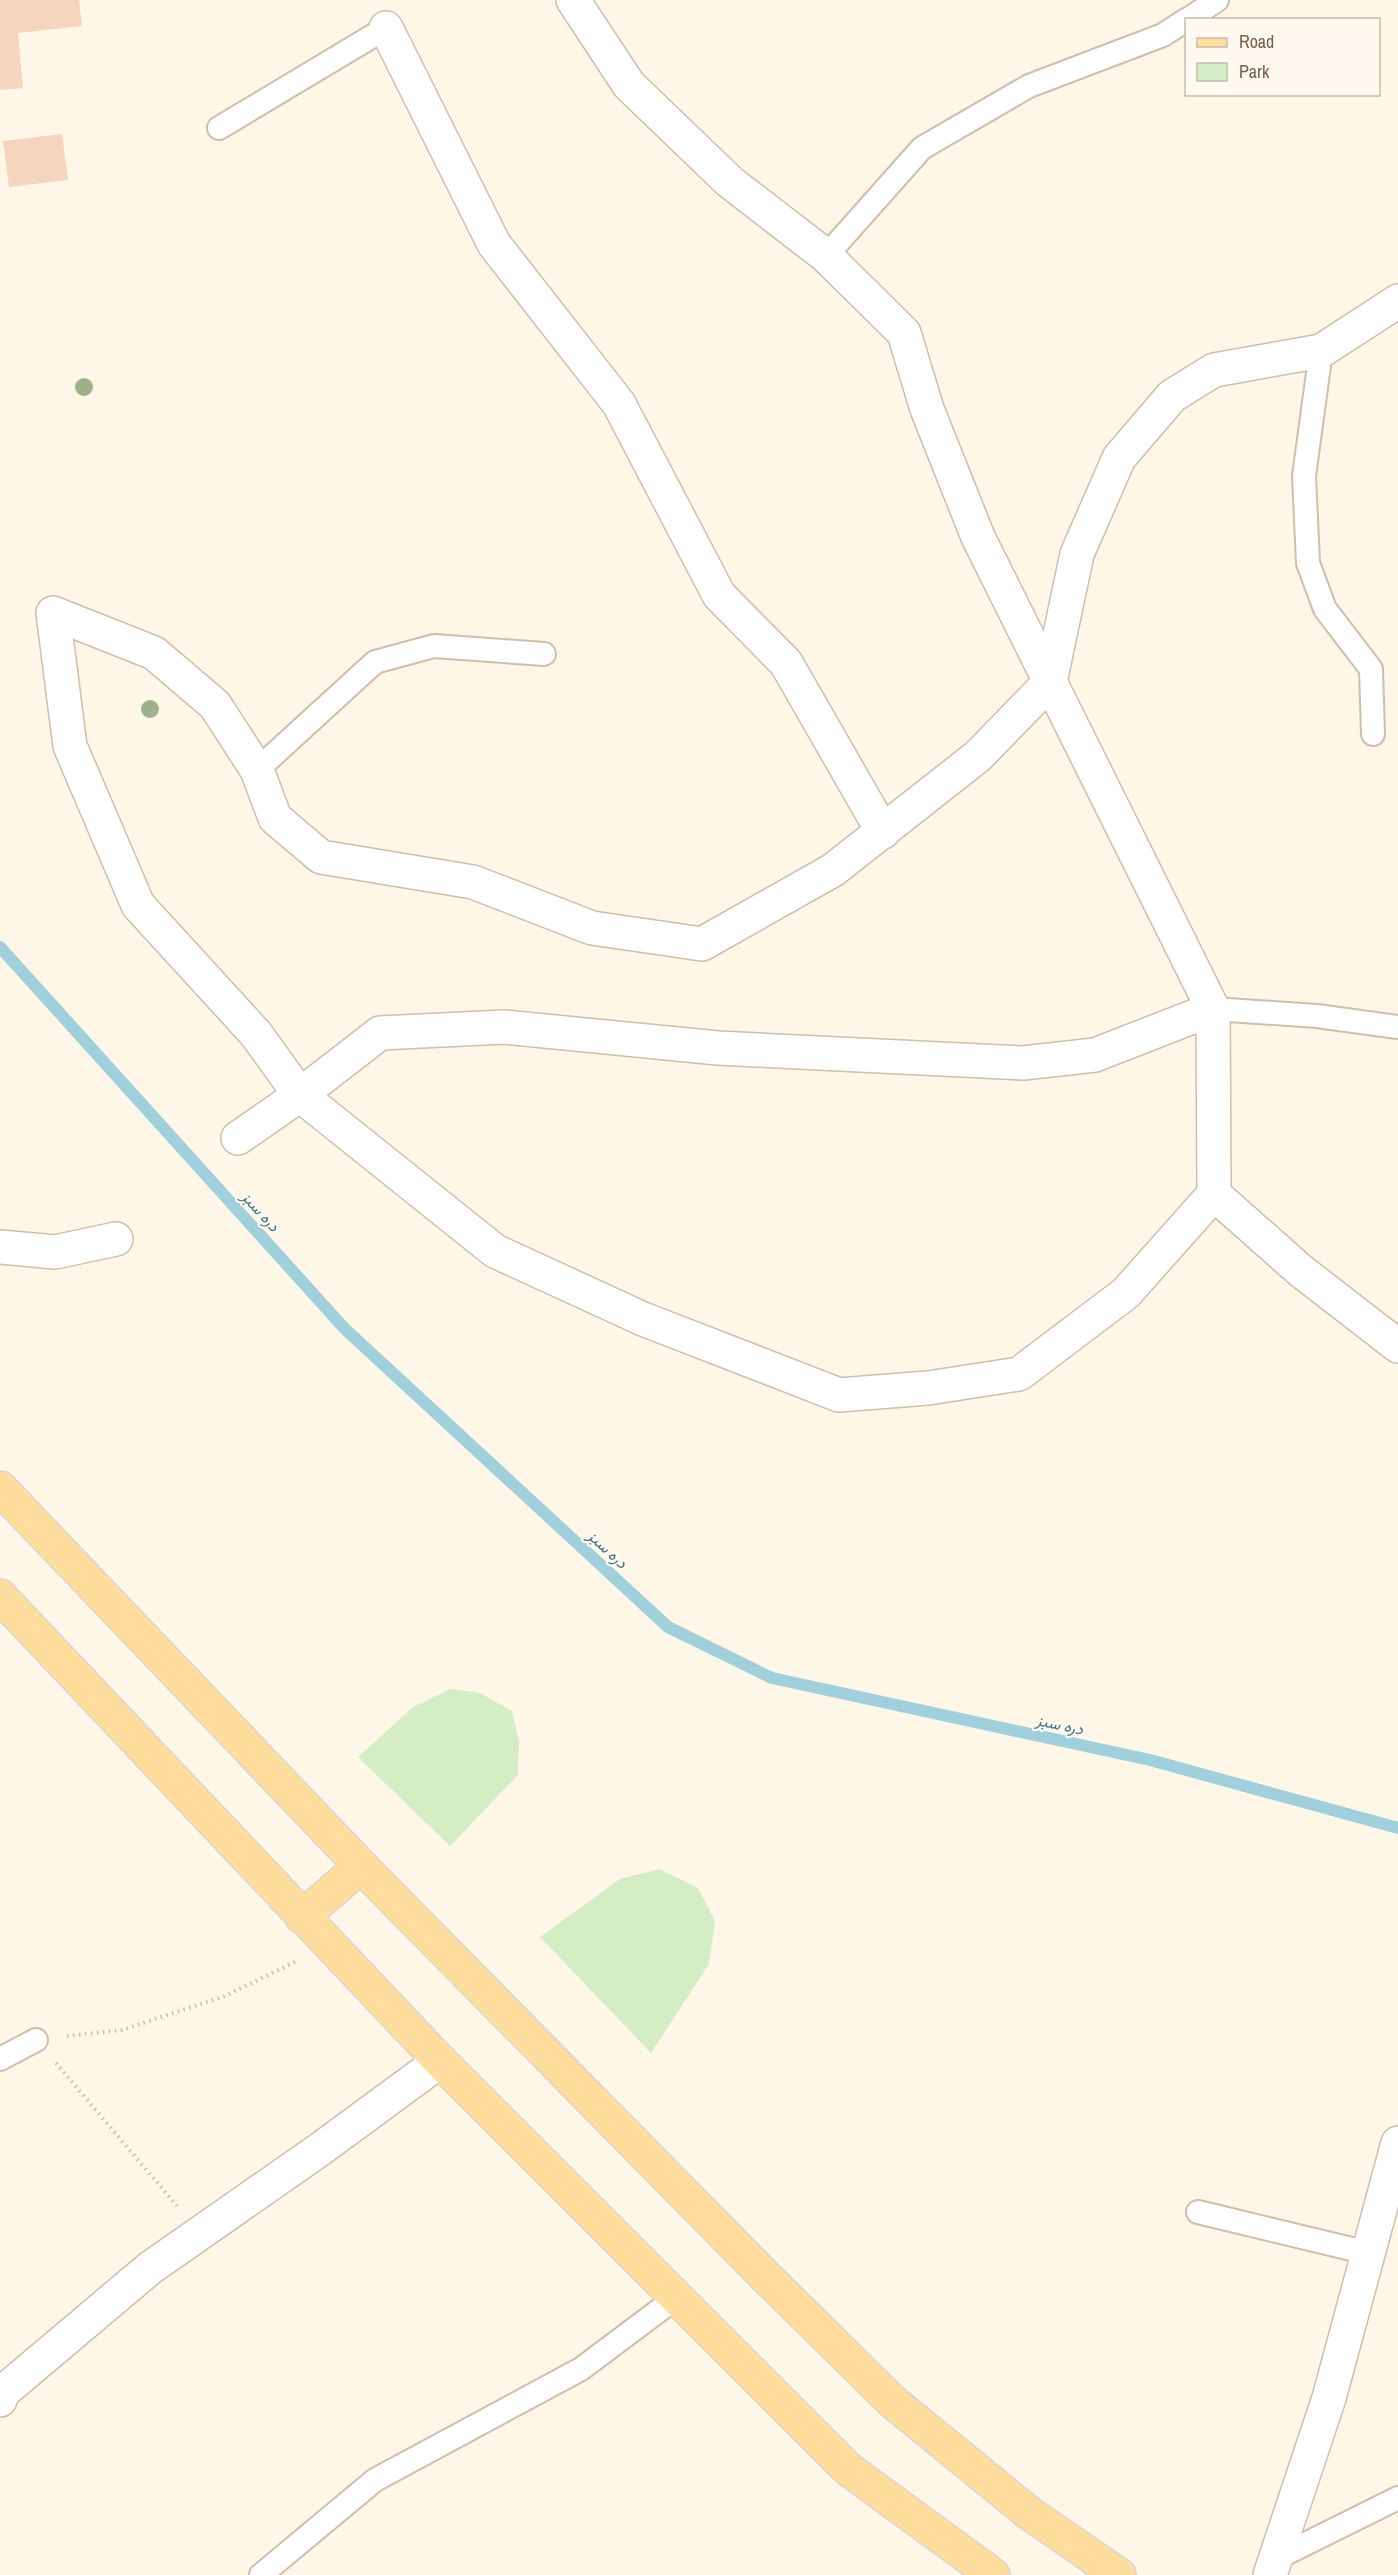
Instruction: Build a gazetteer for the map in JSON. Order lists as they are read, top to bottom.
{
  "water": ["دره سبز"],
  "legend": ["Road", "Park"]
}
